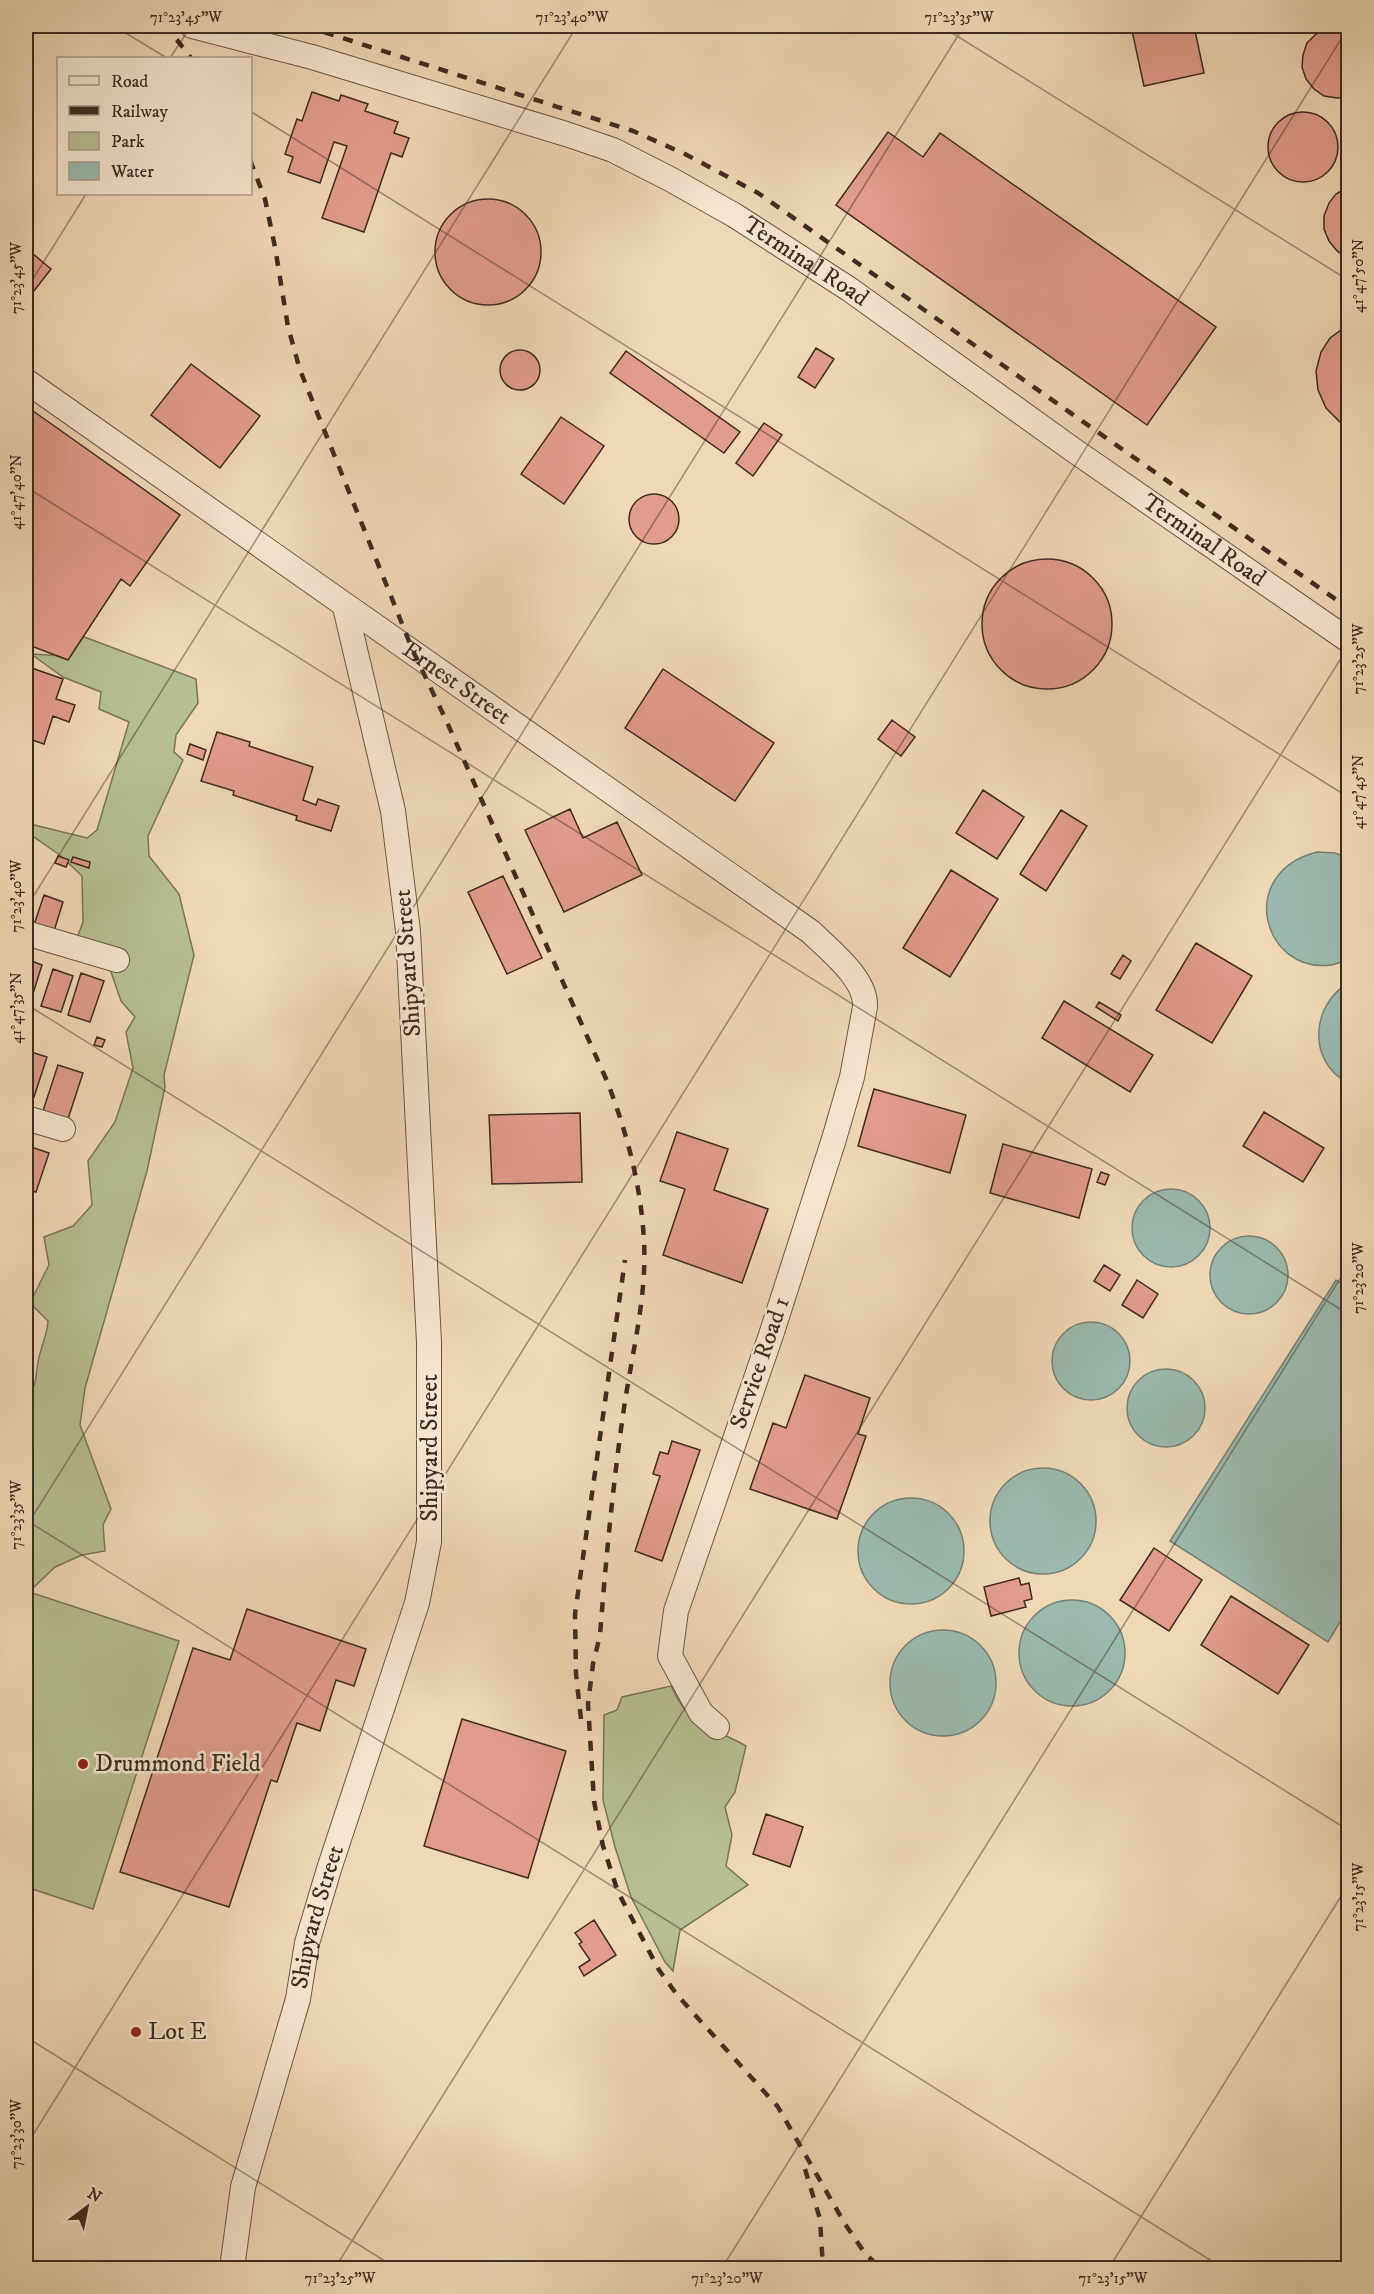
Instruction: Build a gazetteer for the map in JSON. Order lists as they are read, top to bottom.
{
  "streets": {
    "street": [
      "Terminal Road",
      "Ernest Street",
      "Shipyard Street",
      "Service Road 1"
    ]
  },
  "crossings": [
    ["Ernest Street", "Shipyard Street"],
    ["Ernest Street", "Service Road 1"]
  ],
  "places": ["Drummond Field", "Lot E"],
  "legend": [
    "Road",
    "Railway",
    "Park",
    "Water"
  ],
  "north": "top right",
  "coordinates": [
    "71°23'45\"W",
    "71°23'40\"W",
    "71°23'35\"W",
    "41°47'50\"N",
    "41°47'40\"N",
    "71°23'25\"W",
    "41°47'45\"N",
    "41°47'35\"N",
    "71°23'20\"W",
    "71°23'15\"W",
    "71°23'30\"W"
  ]
}
